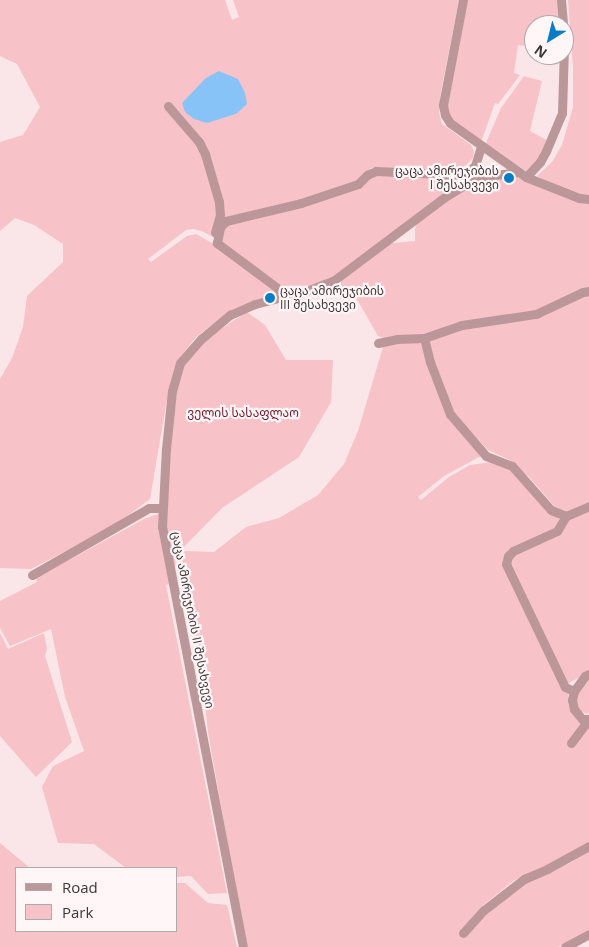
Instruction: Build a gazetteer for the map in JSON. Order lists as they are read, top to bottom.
{
  "streets": {
    "street": ["ცაცა ამირეჯიბის II შესახვევი"]
  },
  "parks": ["ველის სასაფლაო"],
  "places": ["ცაცა ამირეჯიბის I შესახვევი", "ცაცა ამირეჯიბის III შესახვევი"],
  "legend": ["Road", "Park"],
  "north": "bottom left"
}
